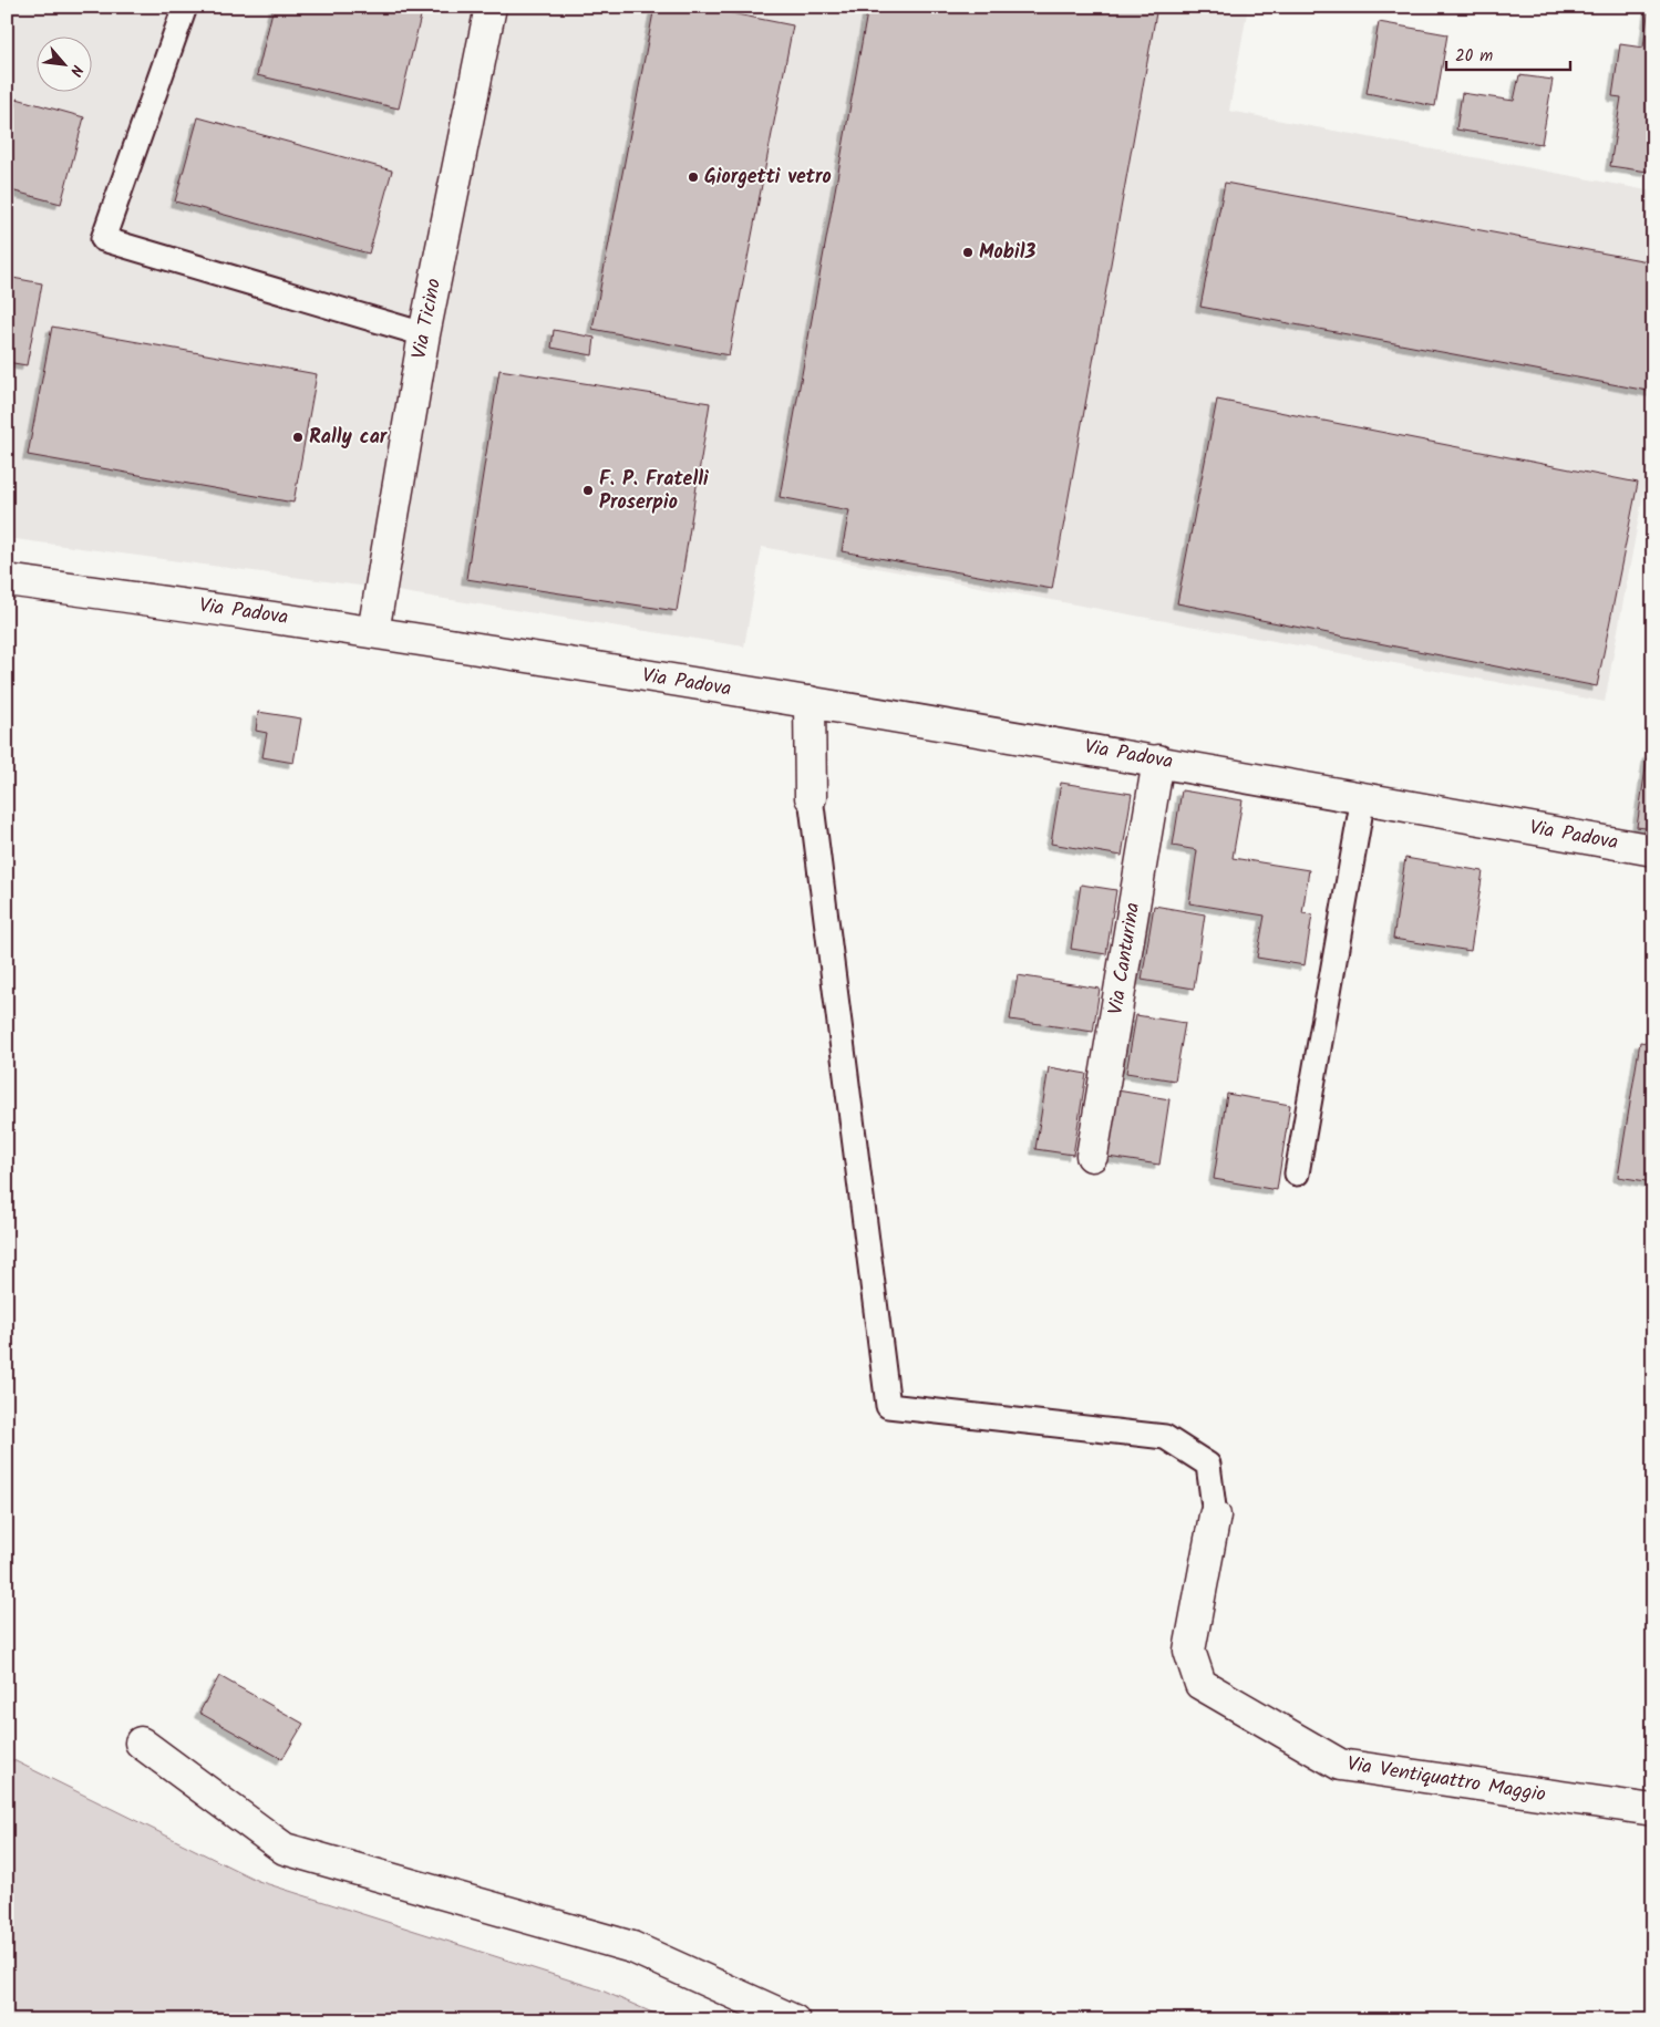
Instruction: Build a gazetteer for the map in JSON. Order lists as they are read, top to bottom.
{
  "streets": {
    "street": [
      "Via Ticino",
      "Via Padova",
      "Via Canturina",
      "Via Ventiquattro Maggio"
    ]
  },
  "crossings": [
    ["Via Ticino", "Via Padova"],
    ["Via Padova", "Via Canturina"]
  ],
  "places": [
    "Giorgetti vetro",
    "Mobil3",
    "Rally car",
    "F. P. Fratelli Proserpio"
  ],
  "scale_bar": "20 m",
  "north": "bottom right"
}
